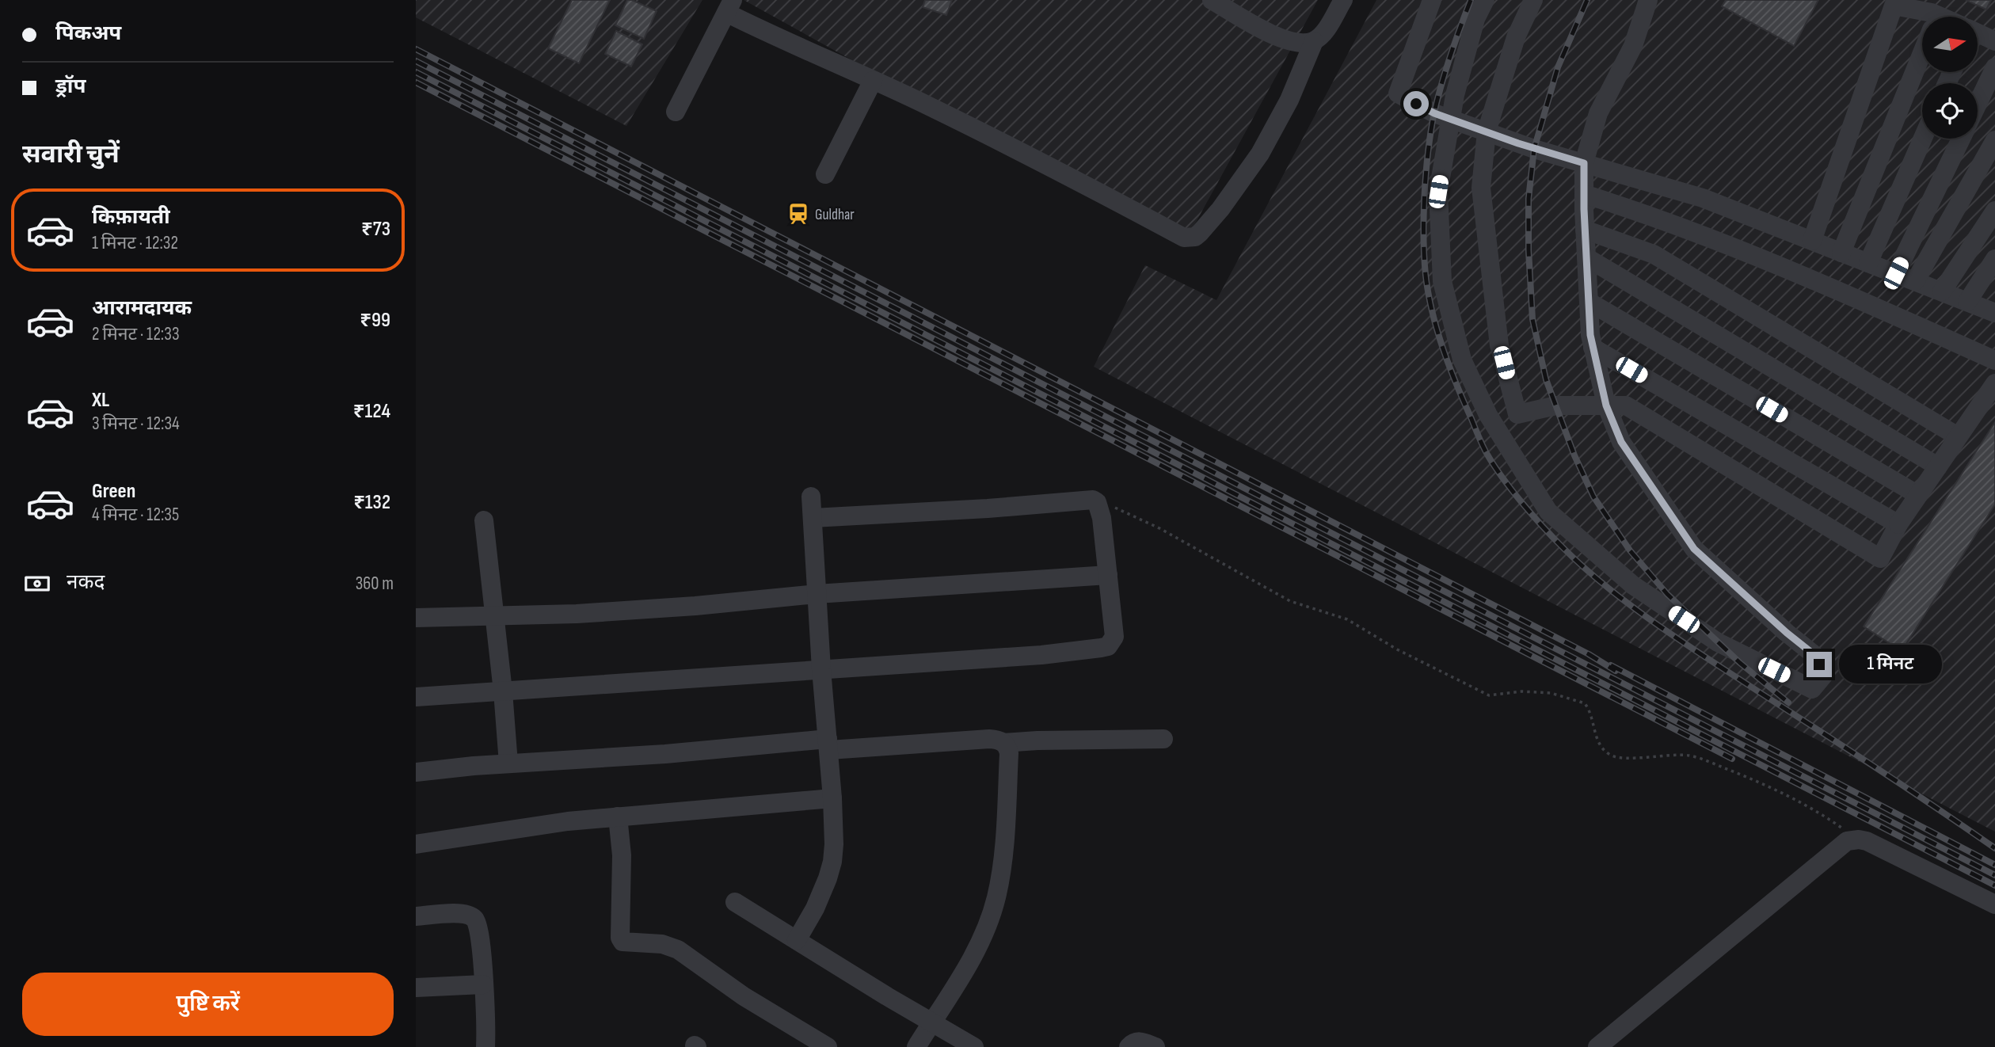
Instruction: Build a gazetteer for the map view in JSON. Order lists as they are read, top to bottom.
{
  "places": {
    "station": ["Guldhar"]
  },
  "north": "right",
  "page": {
    "banner": ["पिकअप", "ड्रॉप"],
    "heading": "सवारी चुनें",
    "list": [
      {
        "name": "किफ़ायती",
        "note": "1 मिनट · 12:32",
        "value": "₹73"
      },
      {
        "name": "आरामदायक",
        "note": "2 मिनट · 12:33",
        "value": "₹99"
      },
      {
        "name": "XL",
        "note": "3 मिनट · 12:34",
        "value": "₹124"
      },
      {
        "name": "Green",
        "note": "4 मिनट · 12:35",
        "value": "₹132"
      }
    ],
    "pay": ["नकद", "360 m"],
    "bubble": "1 मिनट",
    "buttons": "पुष्टि करें"
  }
}
